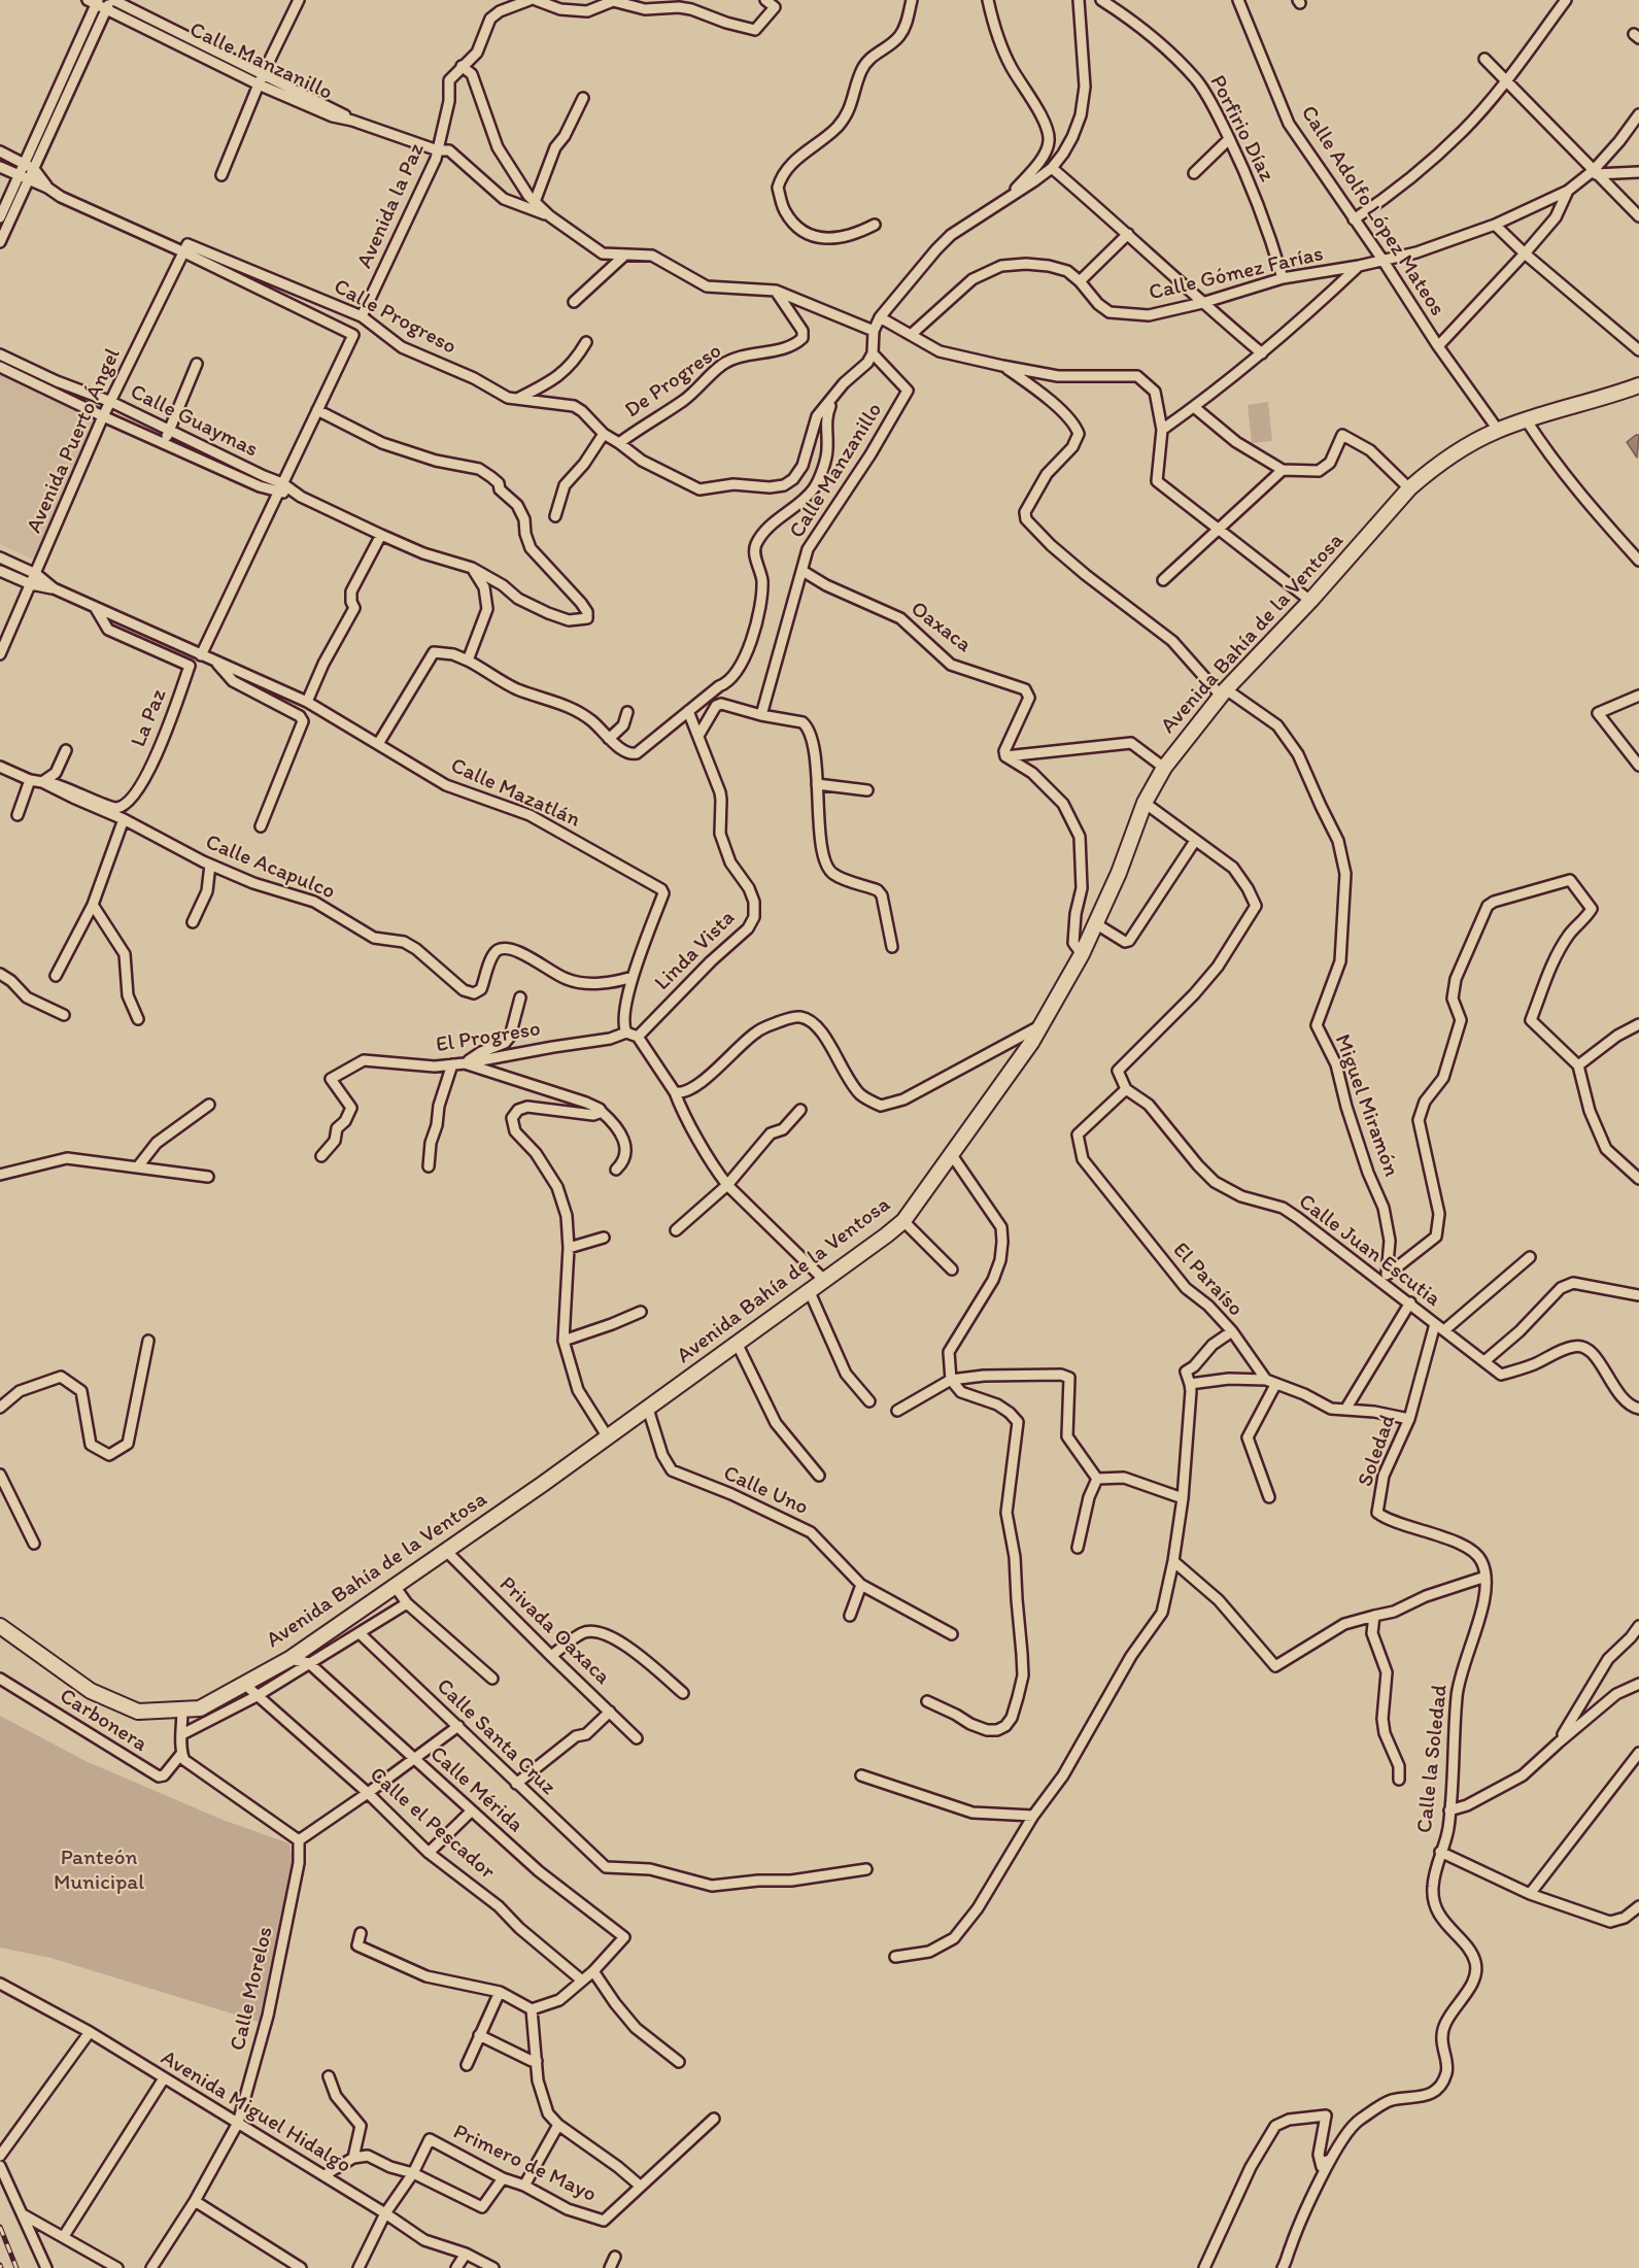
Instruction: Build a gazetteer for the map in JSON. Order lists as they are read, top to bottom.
{
  "streets": {
    "main road": ["Avenida Bahía de la Ventosa"],
    "street": [
      "Calle Manzanillo",
      "Porfirio Díaz",
      "Avenida la Paz",
      "Calle Adolfo López Mateos",
      "Calle Gómez Farías",
      "Calle Progreso",
      "De Progreso",
      "Calle Guaymas",
      "Avenida Puerto Ángel",
      "Oaxaca",
      "La Paz",
      "Calle Mazatlán",
      "Calle Acapulco",
      "Linda Vista",
      "El Progreso",
      "Miguel Miramón",
      "Calle Juan Escutia",
      "El Paraíso",
      "Soledad",
      "Calle Uno",
      "Privada Oaxaca",
      "Carbonera",
      "Calle Santa Cruz",
      "Calle la Soledad",
      "Calle Mérida",
      "Calle el Pescador",
      "Calle Morelos",
      "Avenida Miguel Hidalgo",
      "Primero de Mayo"
    ]
  },
  "crossings": [
    ["Calle Manzanillo", "Avenida la Paz"],
    ["Calle Manzanillo", "Calle Progreso"],
    ["Calle Manzanillo", "Oaxaca"],
    ["Porfirio Díaz", "Calle Gómez Farías"],
    ["Avenida la Paz", "Calle Progreso"],
    ["Calle Adolfo López Mateos", "Calle Gómez Farías"],
    ["Calle Adolfo López Mateos", "Avenida Bahía de la Ventosa"],
    ["Calle Progreso", "De Progreso"],
    ["Calle Progreso", "Calle Guaymas"],
    ["Calle Progreso", "Avenida Puerto Ángel"],
    ["Calle Guaymas", "Avenida Puerto Ángel"],
    ["Avenida Puerto Ángel", "Calle Mazatlán"],
    ["Avenida Bahía de la Ventosa", "Miguel Miramón"],
    ["Avenida Bahía de la Ventosa", "Calle Uno"],
    ["Avenida Bahía de la Ventosa", "Privada Oaxaca"],
    ["Avenida Bahía de la Ventosa", "Calle el Pescador"],
    ["La Paz", "Calle Mazatlán"],
    ["La Paz", "Calle Acapulco"],
    ["Calle Mazatlán", "Calle Acapulco"],
    ["Calle Mazatlán", "El Progreso"],
    ["Calle Juan Escutia", "El Paraíso"],
    ["Calle Juan Escutia", "Soledad"],
    ["El Paraíso", "Soledad"],
    ["Soledad", "Calle la Soledad"],
    ["Calle Morelos", "Avenida Miguel Hidalgo"]
  ],
  "parks": ["Panteón Municipal"]
}
